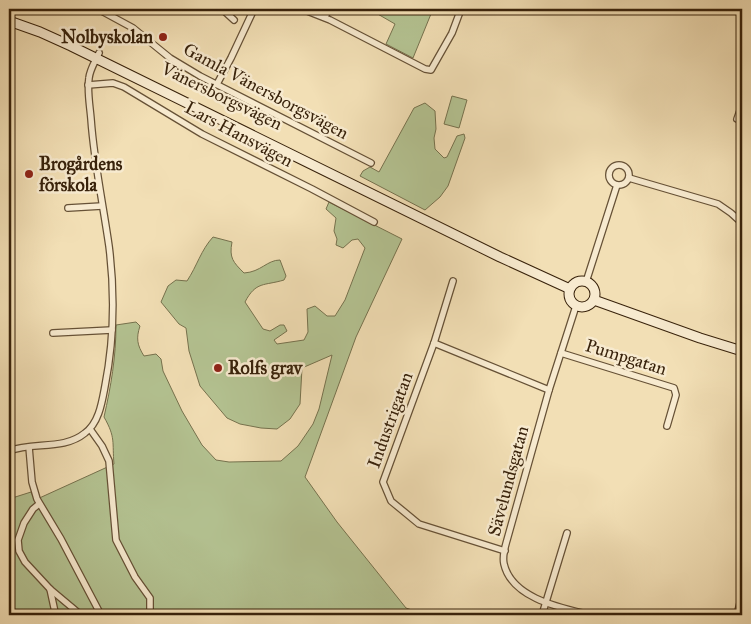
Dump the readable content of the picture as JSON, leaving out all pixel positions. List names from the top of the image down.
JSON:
{
  "streets": {
    "main road": ["Vänersborgsvägen"],
    "street": [
      "Gamla Vänersborgsvägen",
      "Lars Hansvägen",
      "Pumpgatan",
      "Industrigatan",
      "Sävelundsgatan"
    ]
  },
  "crossings": [
    ["Vänersborgsvägen", "Sävelundsgatan"],
    ["Pumpgatan", "Sävelundsgatan"],
    ["Industrigatan", "Sävelundsgatan"]
  ],
  "places": ["Nolbyskolan", "Brogårdens förskola", "Rolfs grav"]
}
